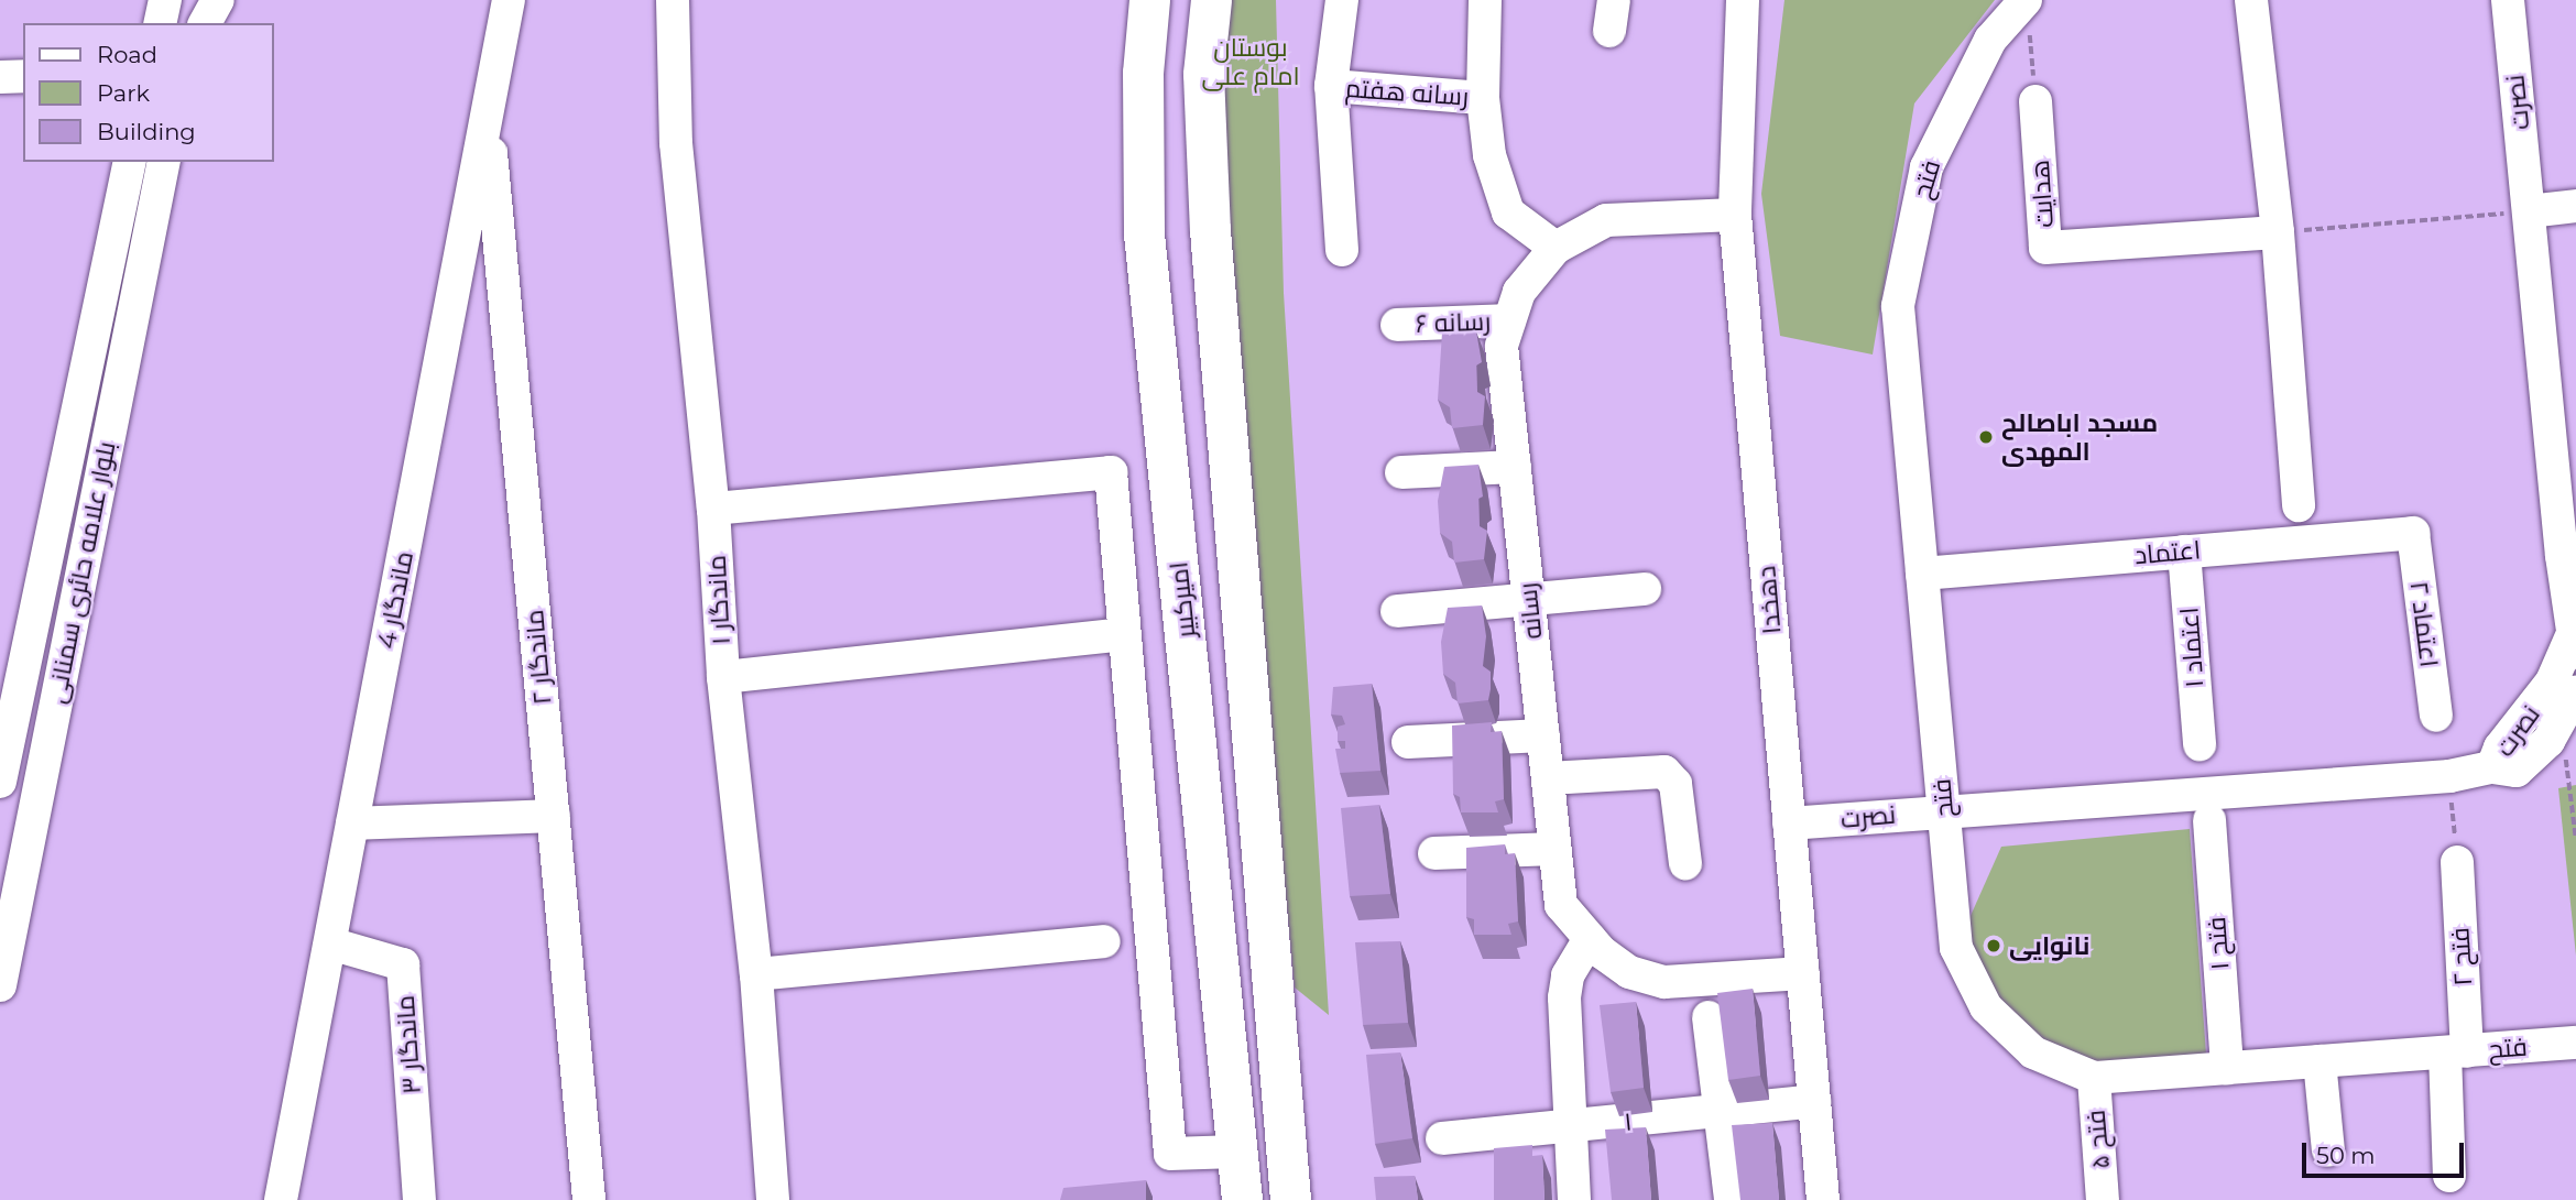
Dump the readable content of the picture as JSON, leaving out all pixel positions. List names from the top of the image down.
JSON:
{
  "streets": {
    "main road": ["امیرکبیر"],
    "street": [
      "رسانه هفتم",
      "نصرت",
      "فتح",
      "هدایت",
      "رسانه ۶",
      "اعتماد",
      "بلوار علامه حائری سمنانی",
      "ماندگار 4",
      "ماندگار ۱",
      "دهخدا",
      "رسانه",
      "اعتماد ۲",
      "اعتماد ۱",
      "ماندگار ۲",
      "فتح ۱",
      "فتح ۲",
      "ماندگار ۳",
      "۱",
      "۵ فتح"
    ]
  },
  "crossings": [
    ["نصرت", "فتح"],
    ["نصرت", "دهخدا"],
    ["فتح", "اعتماد"],
    ["فتح", "فتح ۱"],
    ["فتح", "فتح ۲"],
    ["فتح", "۵ فتح"],
    ["رسانه ۶", "رسانه"],
    ["اعتماد", "اعتماد ۲"],
    ["اعتماد", "اعتماد ۱"],
    ["ماندگار 4", "ماندگار ۲"],
    ["ماندگار 4", "ماندگار ۳"],
    ["دهخدا", "رسانه"],
    ["دهخدا", "۱"]
  ],
  "parks": ["بوستان امام علی"],
  "places": ["مسجد اباصالح المهدی", "نانوایی"],
  "legend": ["Road", "Park", "Building"],
  "scale_bar": "50 m"
}
